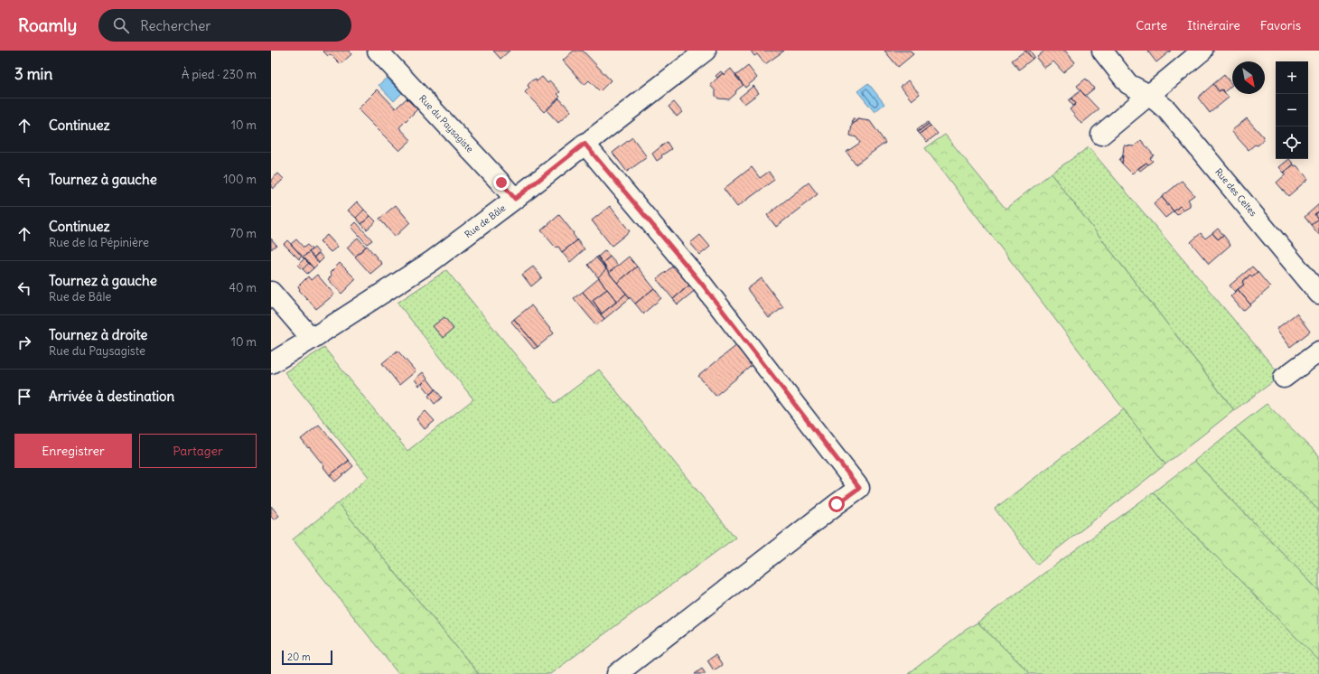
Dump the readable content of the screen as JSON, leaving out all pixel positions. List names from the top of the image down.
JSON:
{
  "streets": {
    "street": ["Rue du Paysagiste", "Rue des Celtes", "Rue de Bâle"]
  },
  "crossings": [
    ["Rue du Paysagiste", "Rue de Bâle"]
  ],
  "scale_bar": "20 m",
  "north": "bottom right",
  "page": {
    "header": "Roamly",
    "search": "Rechercher",
    "nav": ["Carte", "Itinéraire", "Favoris"],
    "heading": ["3 min", "À pied · 230 m"],
    "map_buttons": ["+", "−"],
    "list": [
      ["Continuez", "10 m"],
      ["Tournez à gauche", "100 m"],
      ["Continuez", "Rue de la Pépinière", "70 m"],
      ["Tournez à gauche", "Rue de Bâle", "40 m"],
      ["Tournez à droite", "Rue du Paysagiste", "10 m"],
      "Arrivée à destination"
    ],
    "buttons": ["Enregistrer", "Partager"],
    "scale": "20 m"
  }
}
